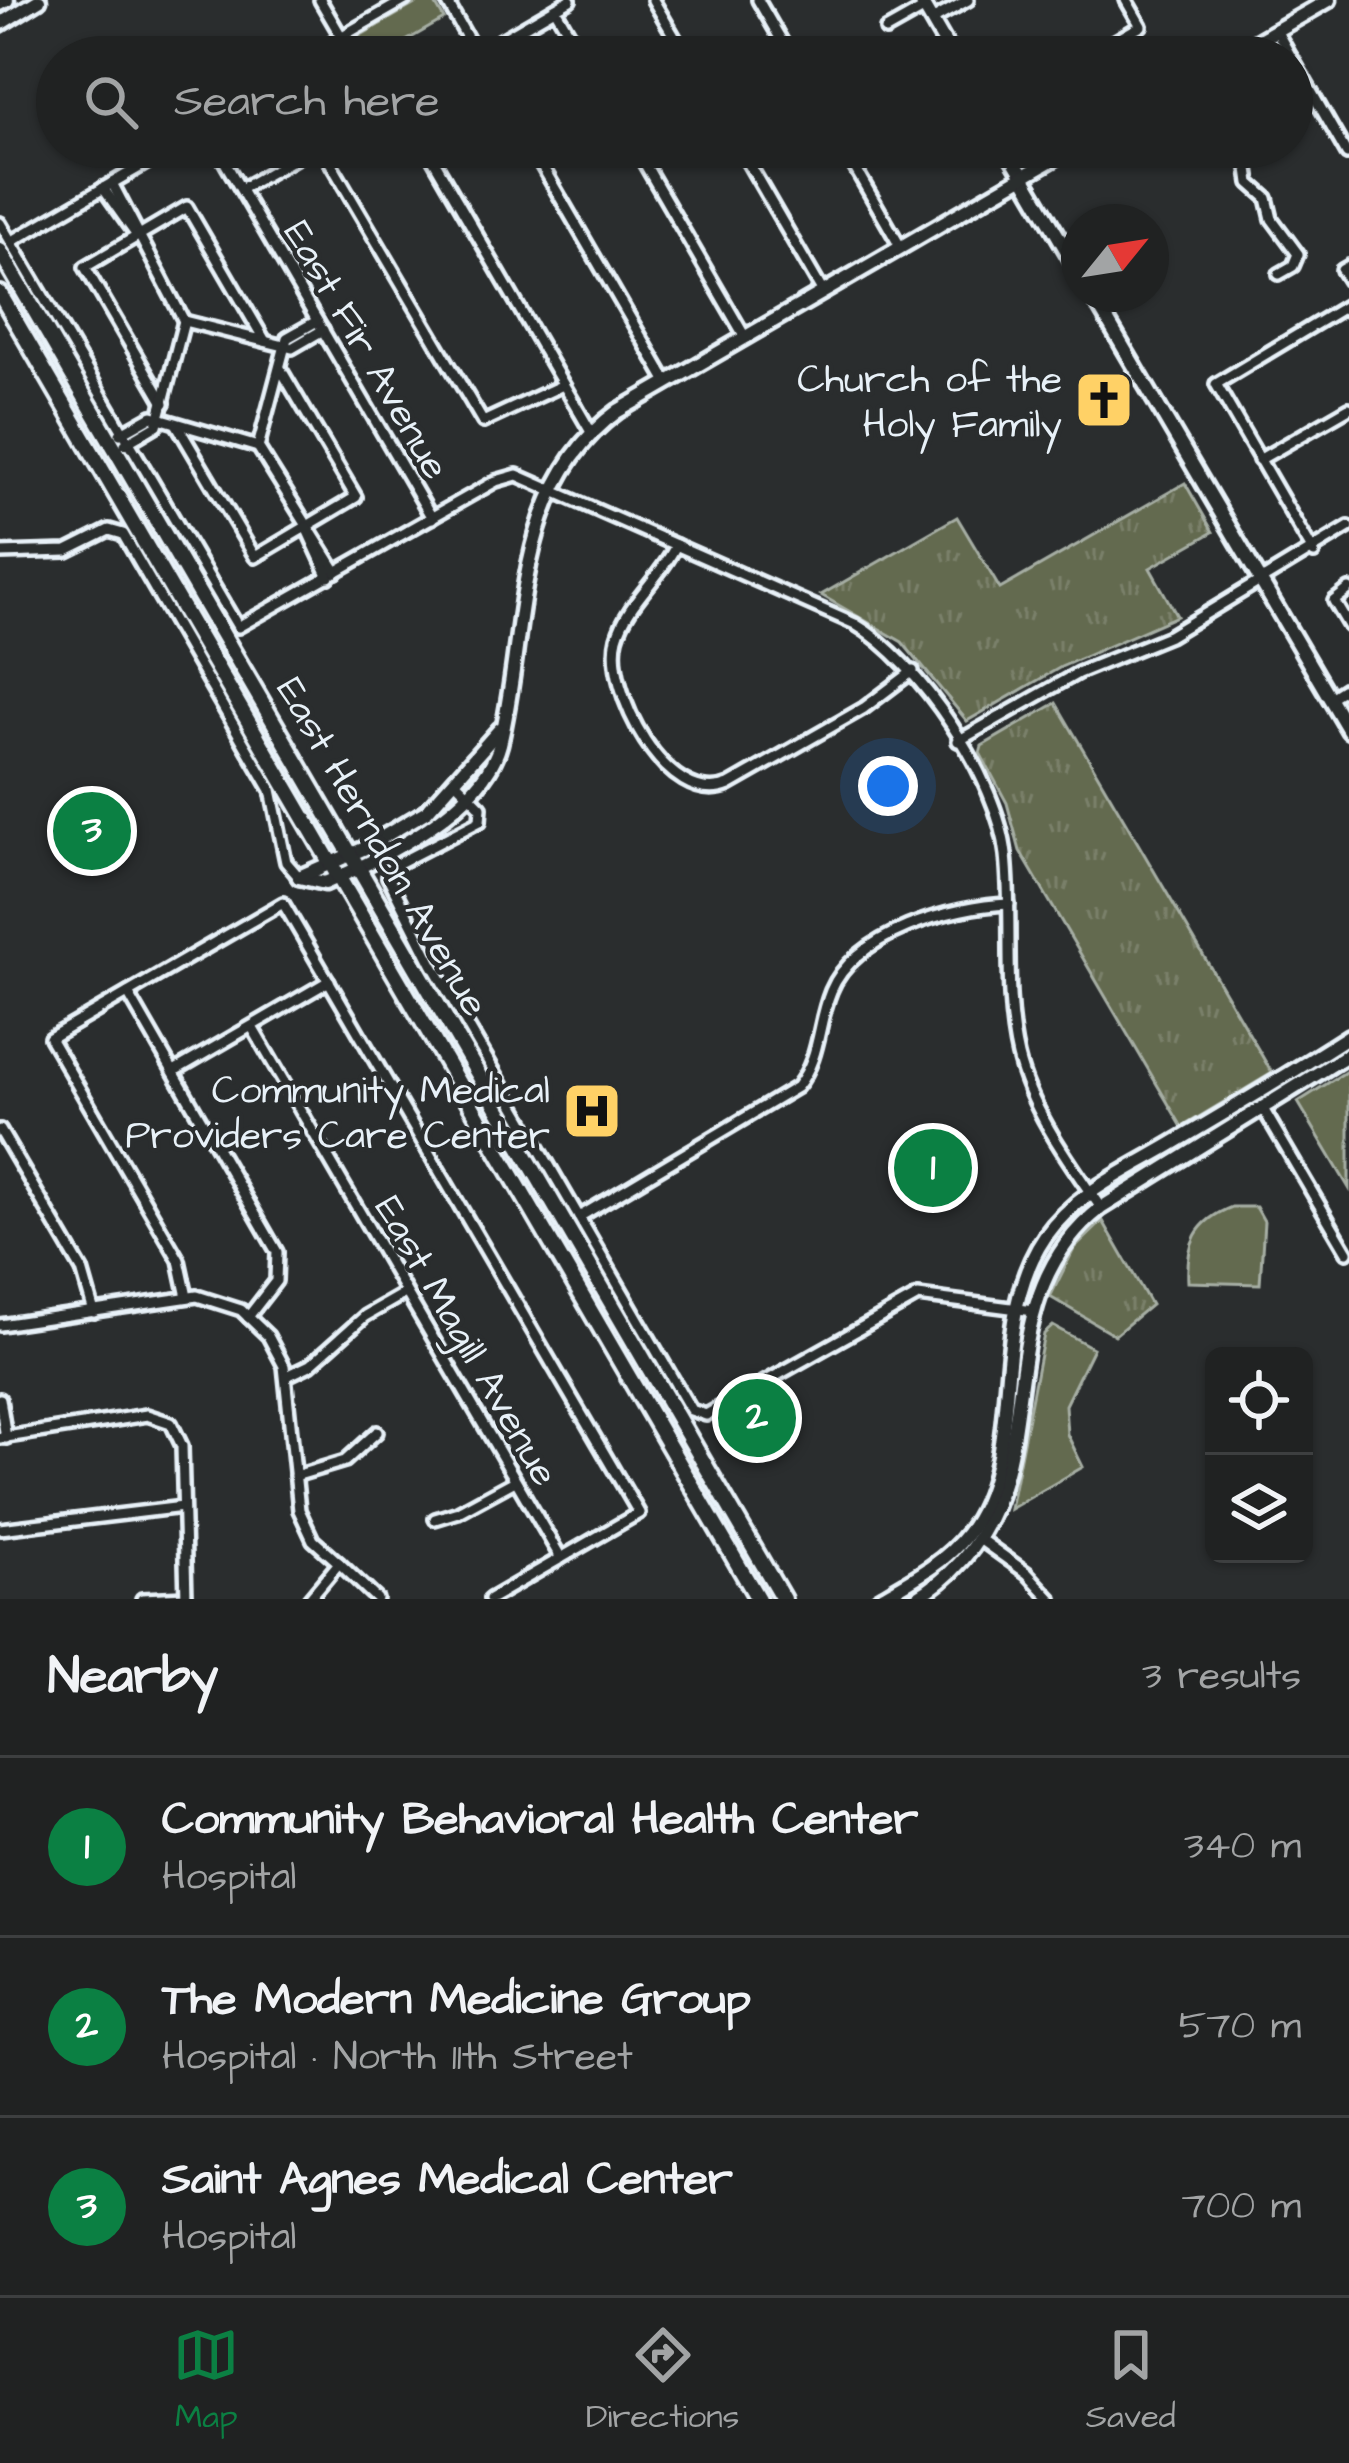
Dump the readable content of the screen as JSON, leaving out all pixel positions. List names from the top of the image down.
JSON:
{
  "streets": {
    "main road": ["East Herndon Avenue"],
    "street": ["East Fir Avenue", "East Magill Avenue"]
  },
  "places": {
    "church": ["Church of the Holy Family"],
    "hospital": ["Community Medical Providers Care Center"]
  },
  "north": "top right",
  "page": {
    "search": "Search here",
    "pins": ["3", "1", "2"],
    "heading": ["Nearby", "3 results"],
    "list": [
      {
        "mark": "1",
        "name": "Community Behavioral Health Center",
        "note": "Hospital",
        "value": "340 m"
      },
      {
        "mark": "2",
        "name": "The Modern Medicine Group",
        "note": "Hospital · North 11th Street",
        "value": "570 m"
      },
      {
        "mark": "3",
        "name": "Saint Agnes Medical Center",
        "note": "Hospital",
        "value": "700 m"
      }
    ],
    "nav": ["Map", "Directions", "Saved"]
  }
}
